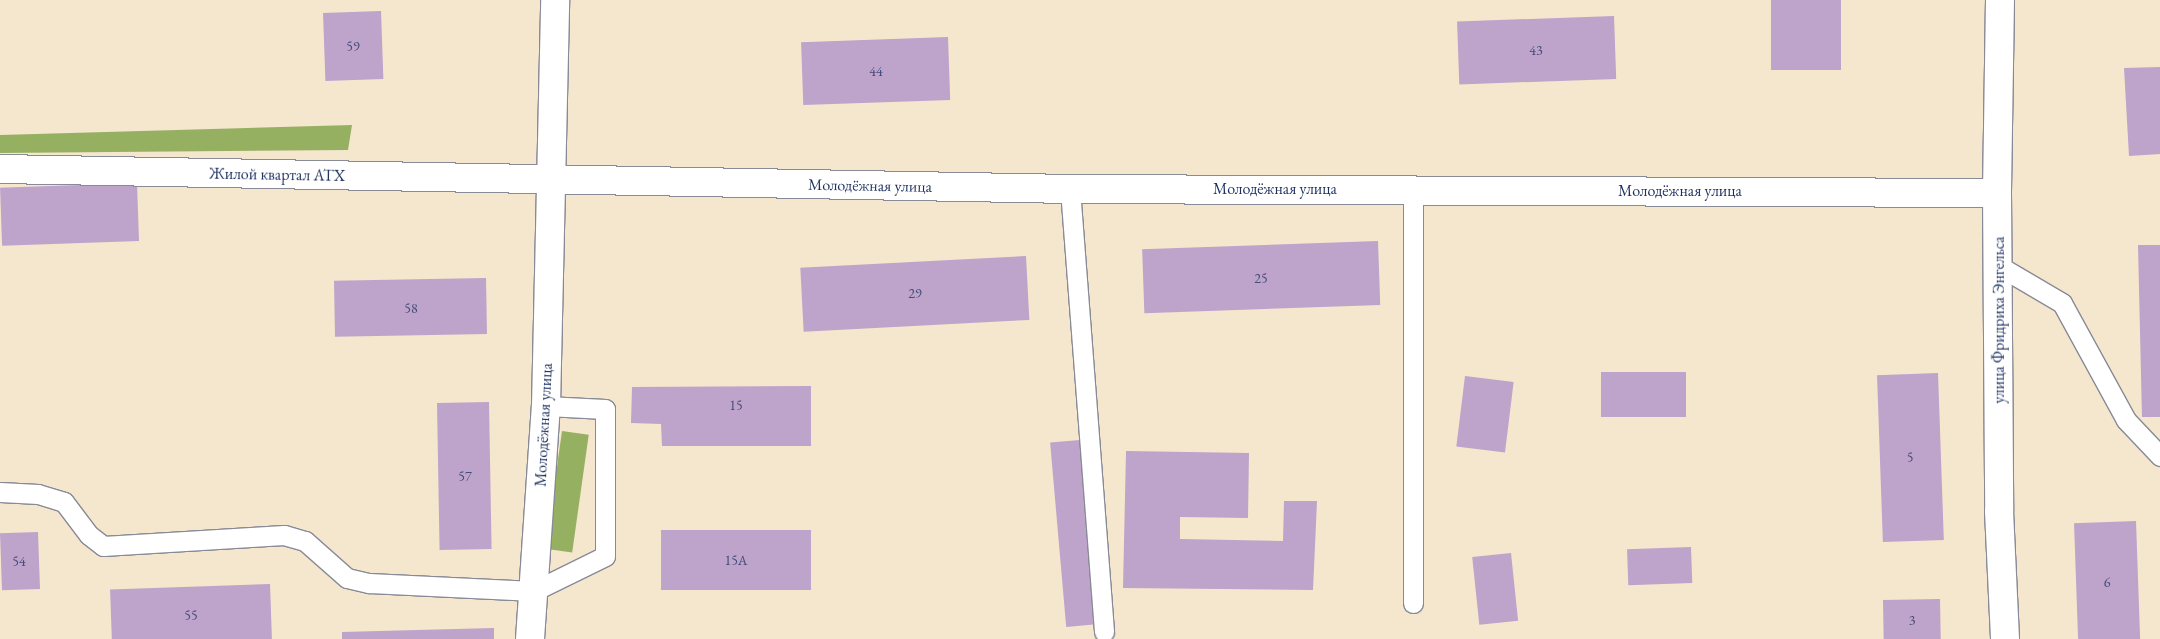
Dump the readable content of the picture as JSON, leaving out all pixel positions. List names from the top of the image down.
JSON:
{
  "streets": {
    "street": ["Жилой квартал АТХ", "Молодёжная улица", "улица Фридриха Энгельса"]
  },
  "crossings": [
    ["Жилой квартал АТХ", "Молодёжная улица"],
    ["Молодёжная улица", "улица Фридриха Энгельса"]
  ],
  "house_numbers": [
    "59",
    "43",
    "44",
    "25",
    "29",
    "58",
    "15",
    "5",
    "57",
    "15А",
    "54",
    "6",
    "55",
    "3"
  ]
}
